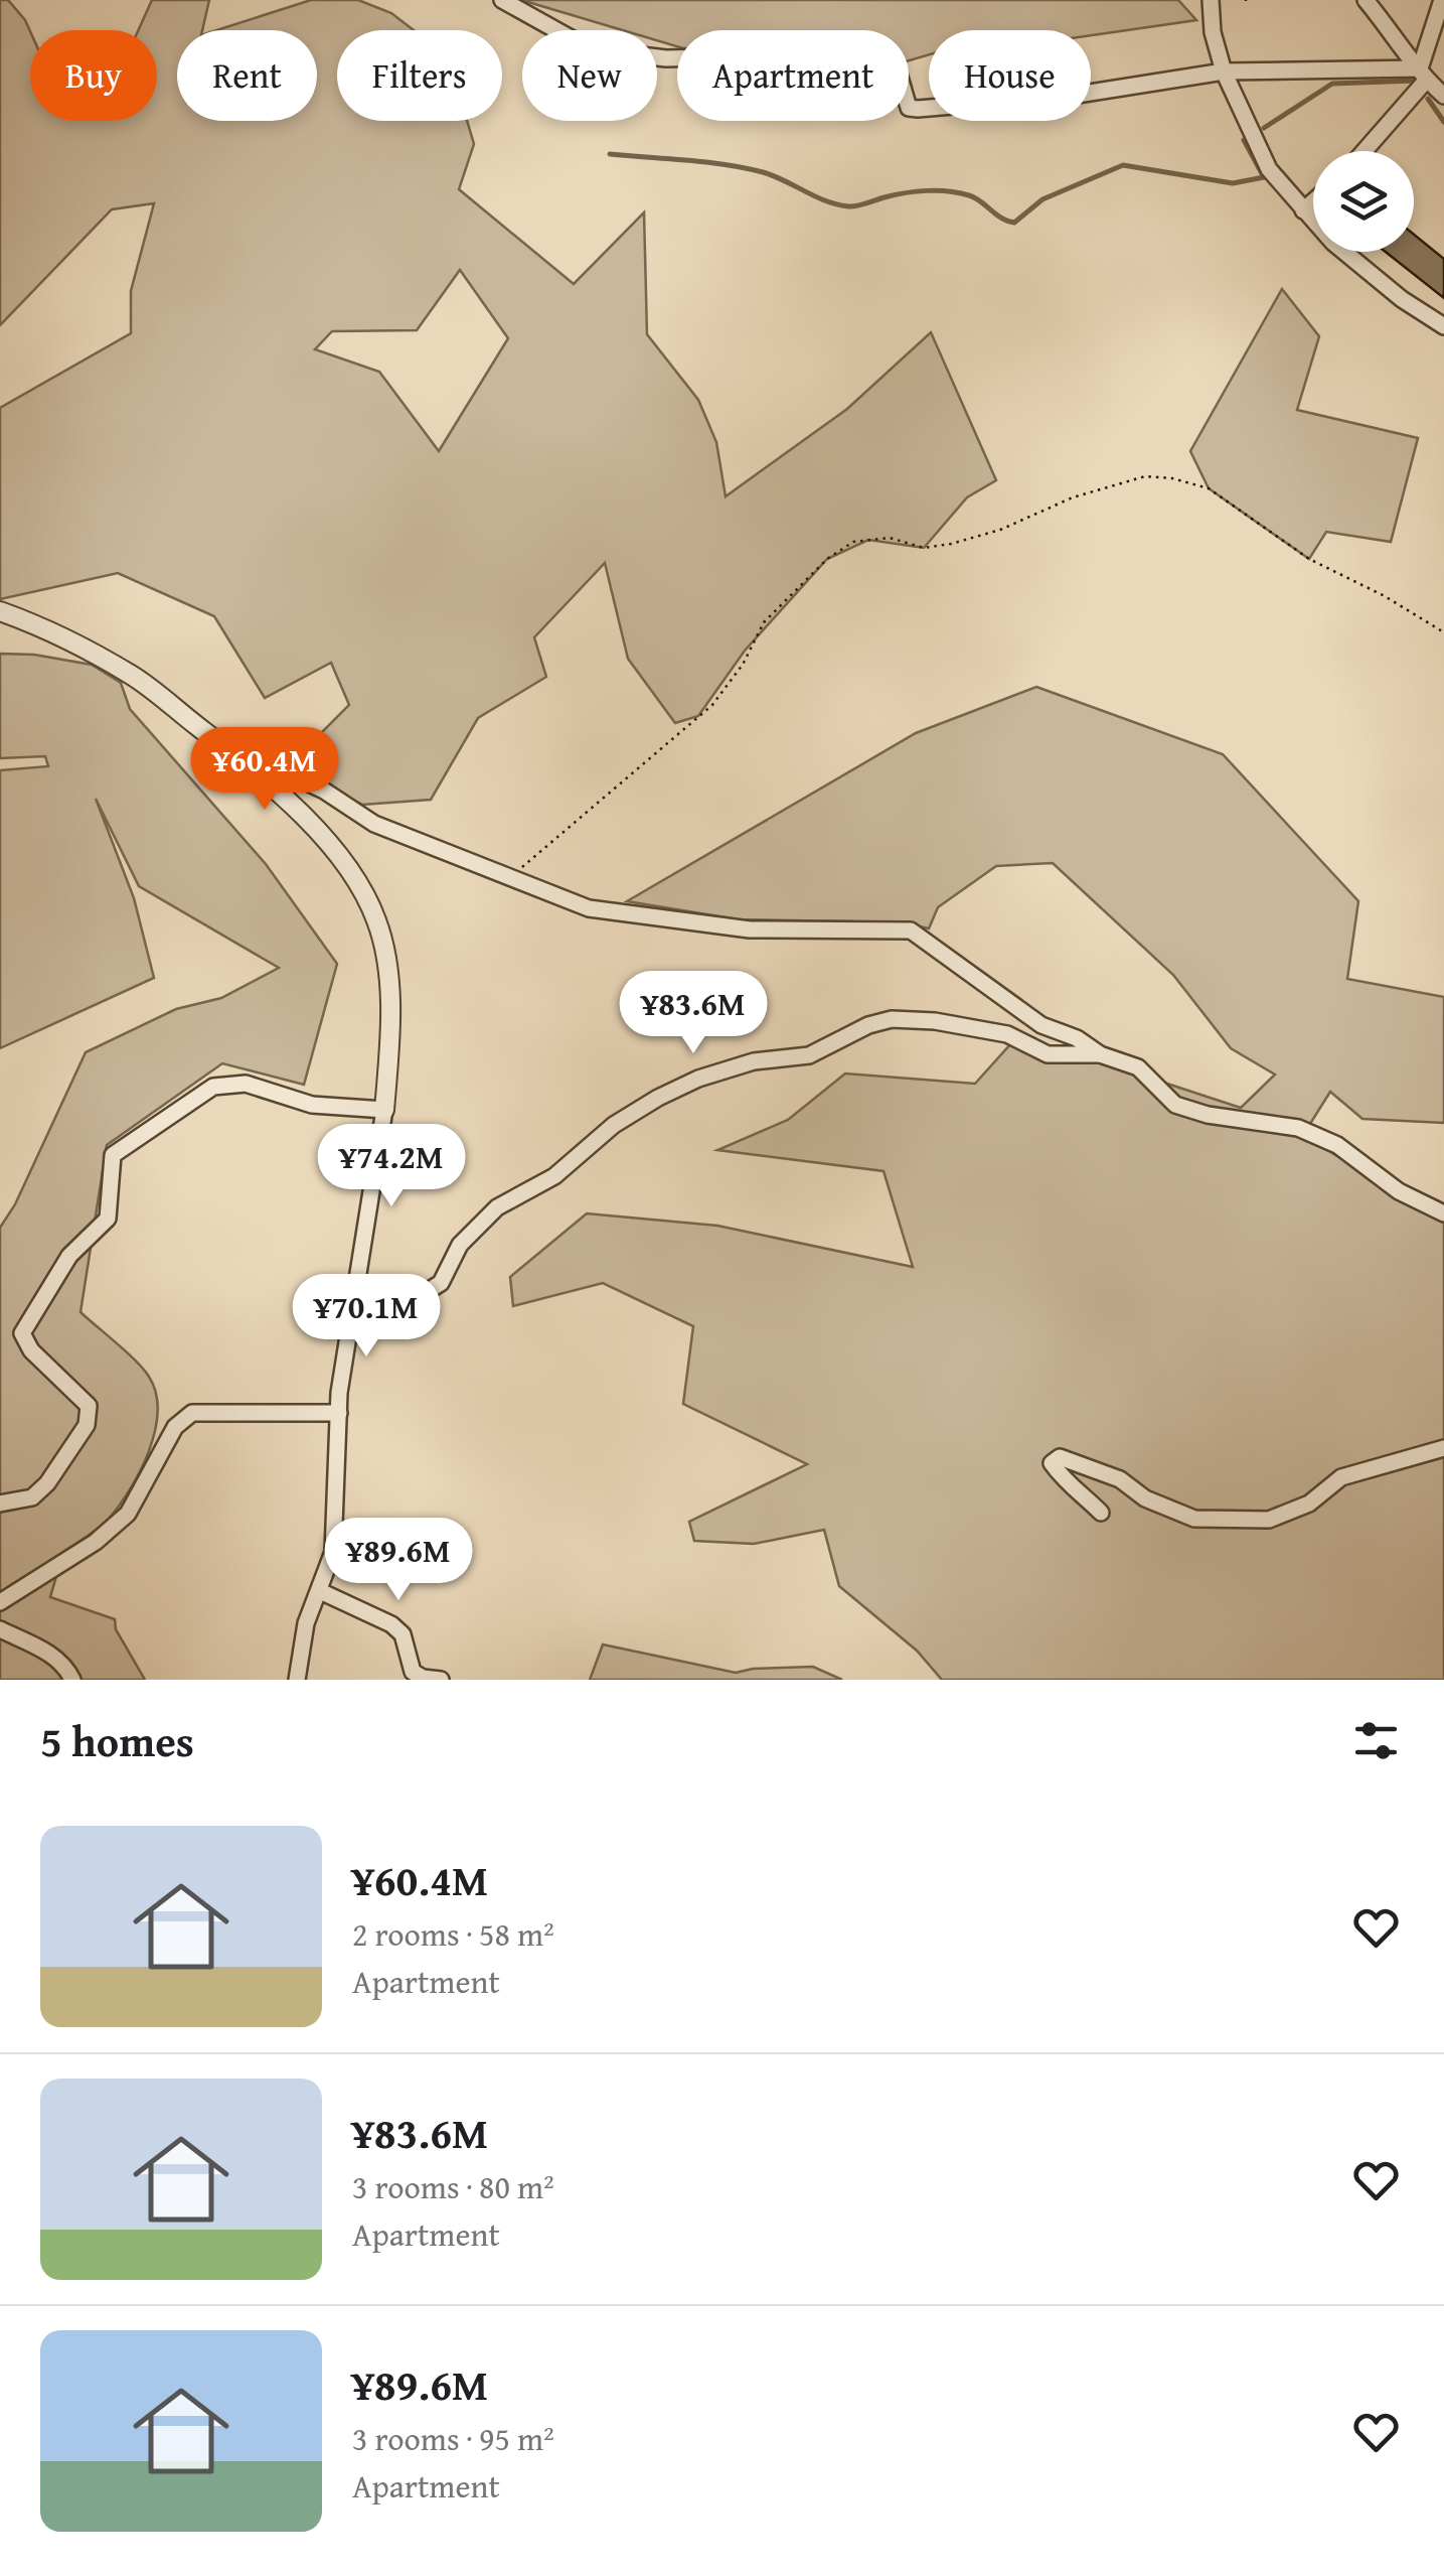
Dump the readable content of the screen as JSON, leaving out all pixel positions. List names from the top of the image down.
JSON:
{
  "page": {
    "chip": [
      "Buy",
      "Rent",
      "Filters",
      "New",
      "Apartment",
      "House"
    ],
    "price": [
      "¥60.4M",
      "¥83.6M",
      "¥74.2M",
      "¥70.1M",
      "¥89.6M"
    ],
    "heading": "5 homes",
    "list": [
      {
        "name": "¥60.4M",
        "note": "2 rooms · 58 m² · Apartment"
      },
      {
        "name": "¥83.6M",
        "note": "3 rooms · 80 m² · Apartment"
      },
      {
        "name": "¥89.6M",
        "note": "3 rooms · 95 m² · Apartment"
      }
    ]
  }
}
